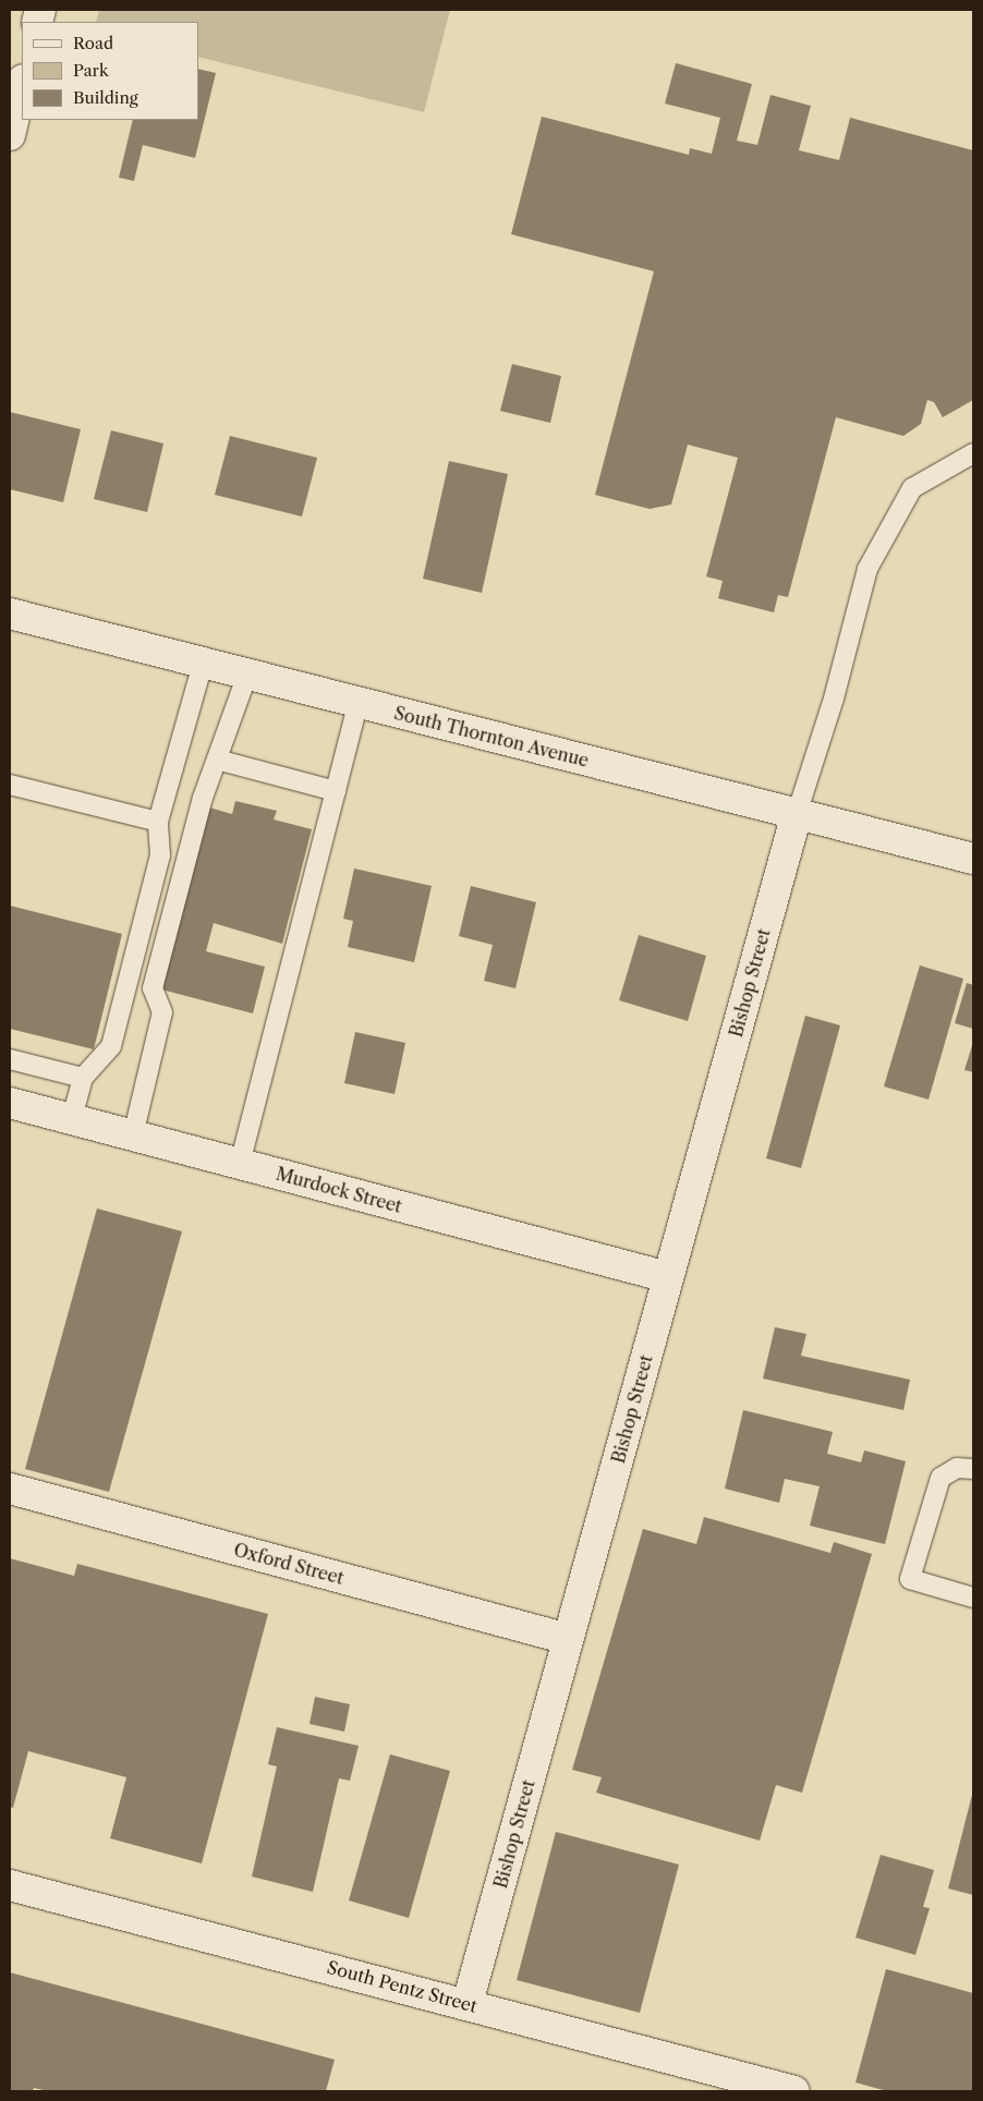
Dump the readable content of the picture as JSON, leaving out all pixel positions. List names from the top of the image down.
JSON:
{
  "streets": {
    "street": [
      "South Thornton Avenue",
      "Bishop Street",
      "Murdock Street",
      "Oxford Street",
      "South Pentz Street"
    ]
  },
  "crossings": [
    ["South Thornton Avenue", "Bishop Street"],
    ["Bishop Street", "Murdock Street"],
    ["Bishop Street", "Oxford Street"],
    ["Bishop Street", "South Pentz Street"]
  ],
  "legend": ["Road", "Park", "Building"]
}
